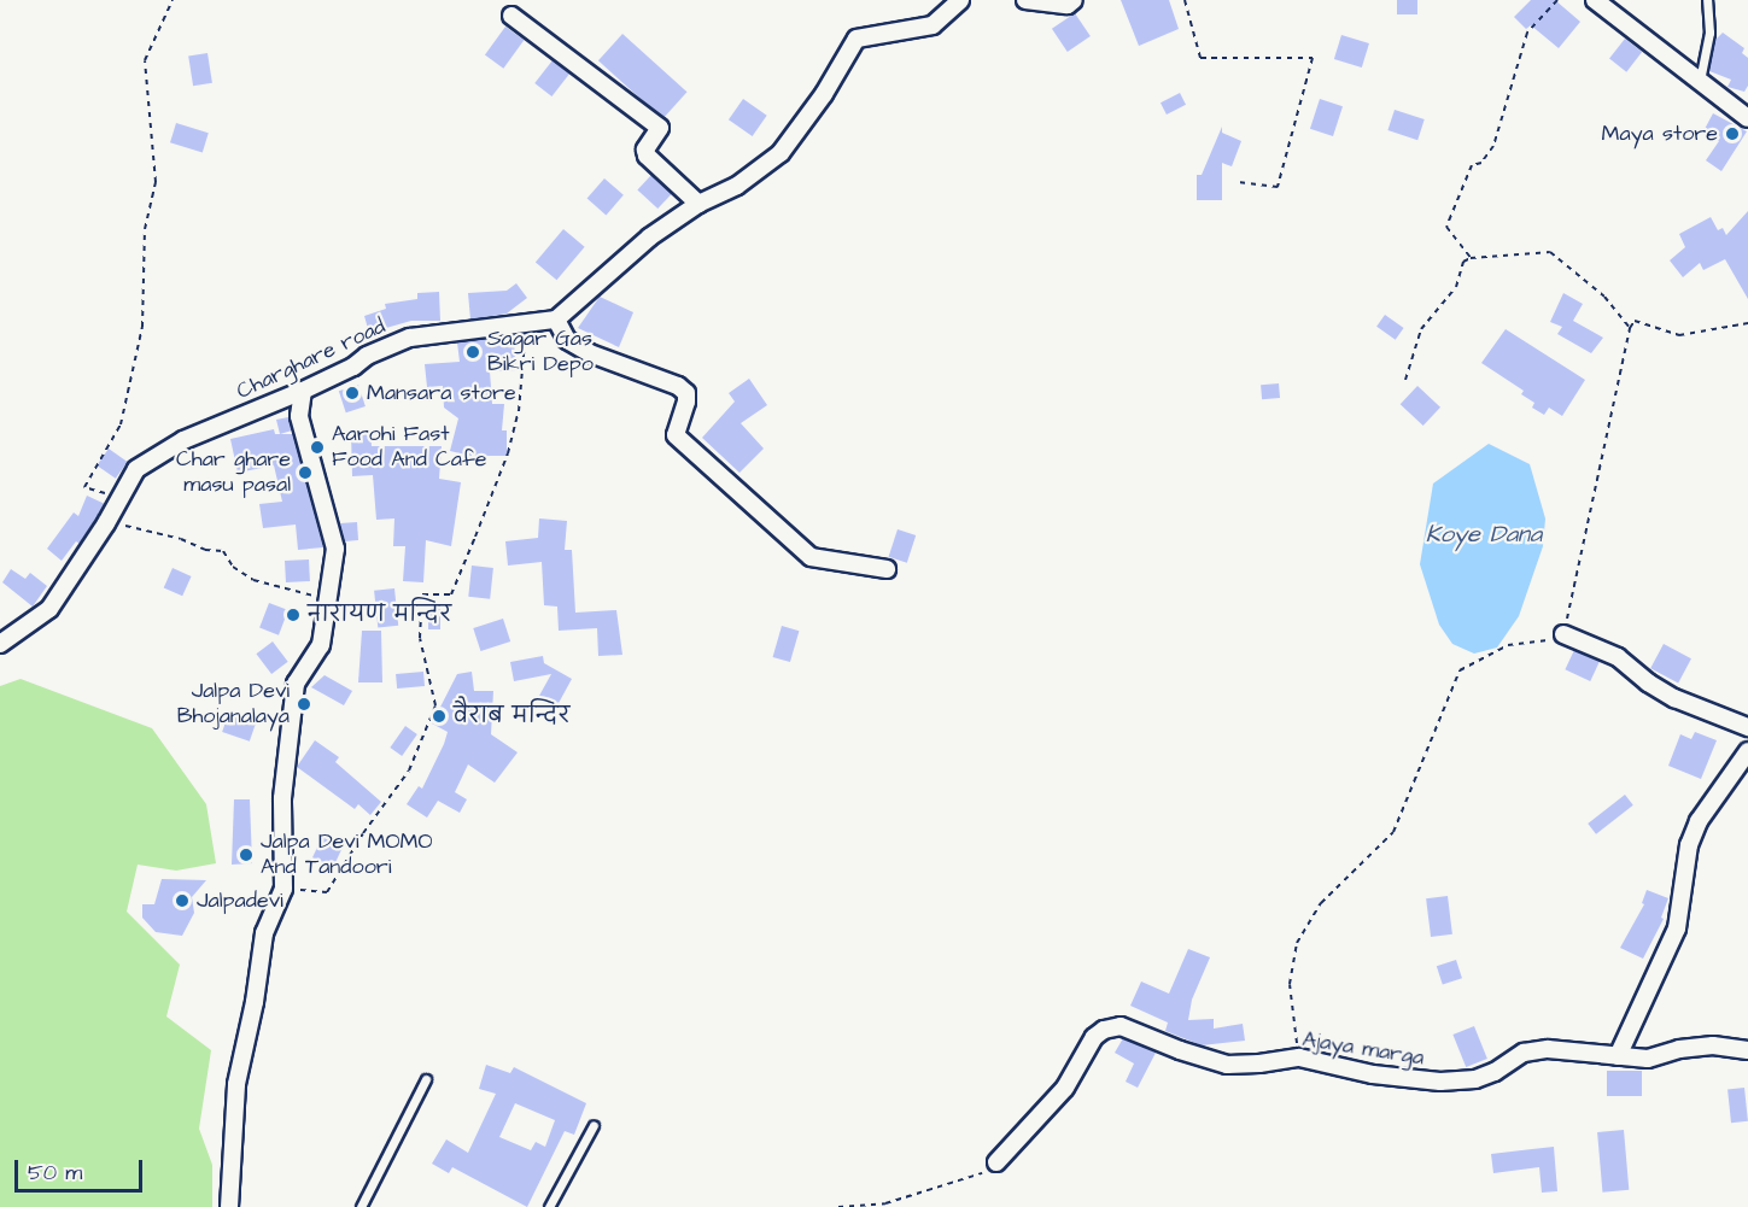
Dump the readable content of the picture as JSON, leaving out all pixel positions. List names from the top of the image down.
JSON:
{
  "streets": {
    "street": ["Charghare road", "Ajaya marga"]
  },
  "water": ["Koye Dana"],
  "places": [
    "Maya store",
    "Sagar Gas Bikri Depo",
    "Mansara store",
    "Aarohi Fast Food And Cafe",
    "Char ghare masu pasal",
    "नारायण मन्दिर",
    "Jalpa Devi Bhojanalaya",
    "वैराब मन्दिर",
    "Jalpa Devi MOMO And Tandoori",
    "Jalpadevi"
  ],
  "scale_bar": "50 m"
}
